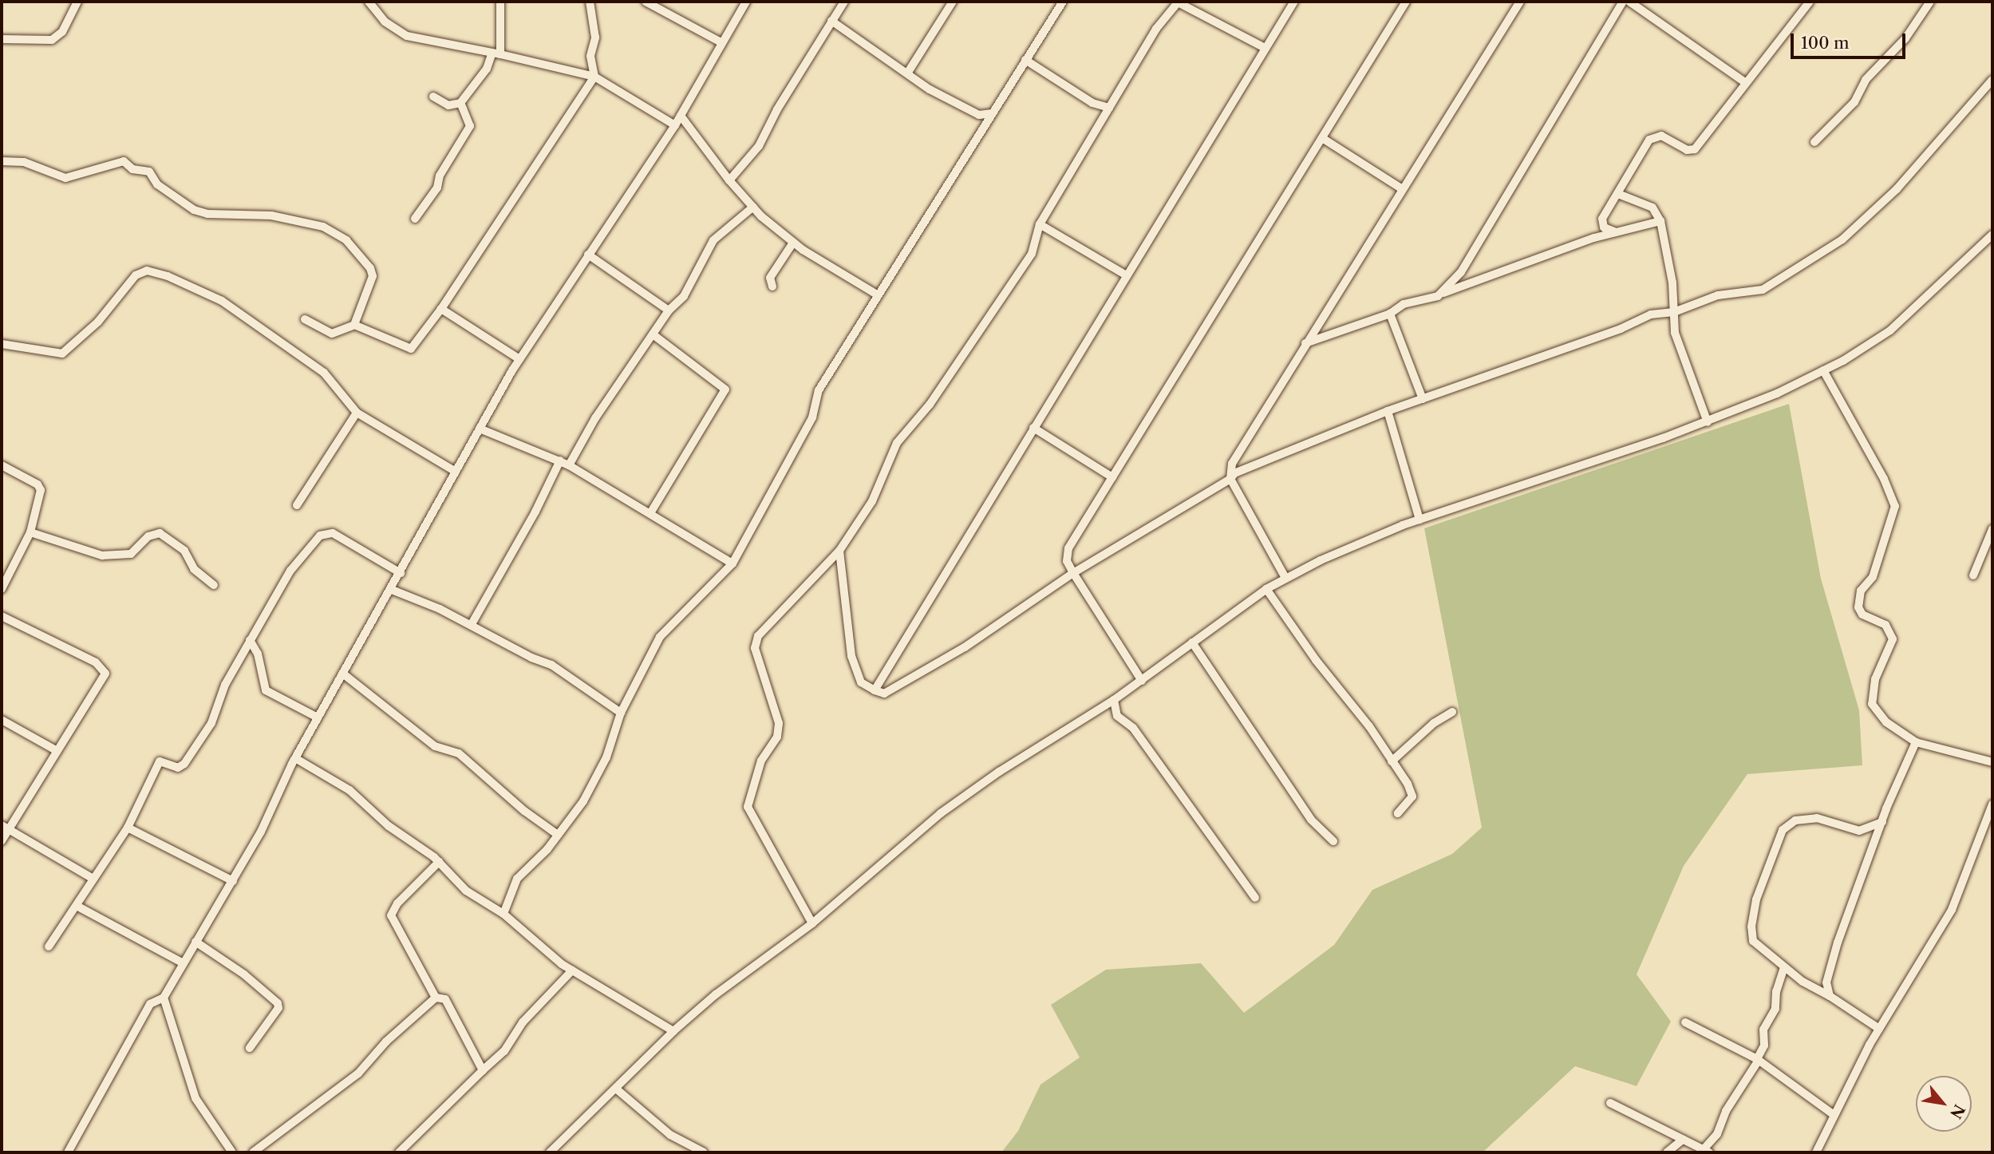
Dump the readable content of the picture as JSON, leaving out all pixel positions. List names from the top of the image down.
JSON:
{
  "scale_bar": "100 m",
  "north": "bottom right"
}
